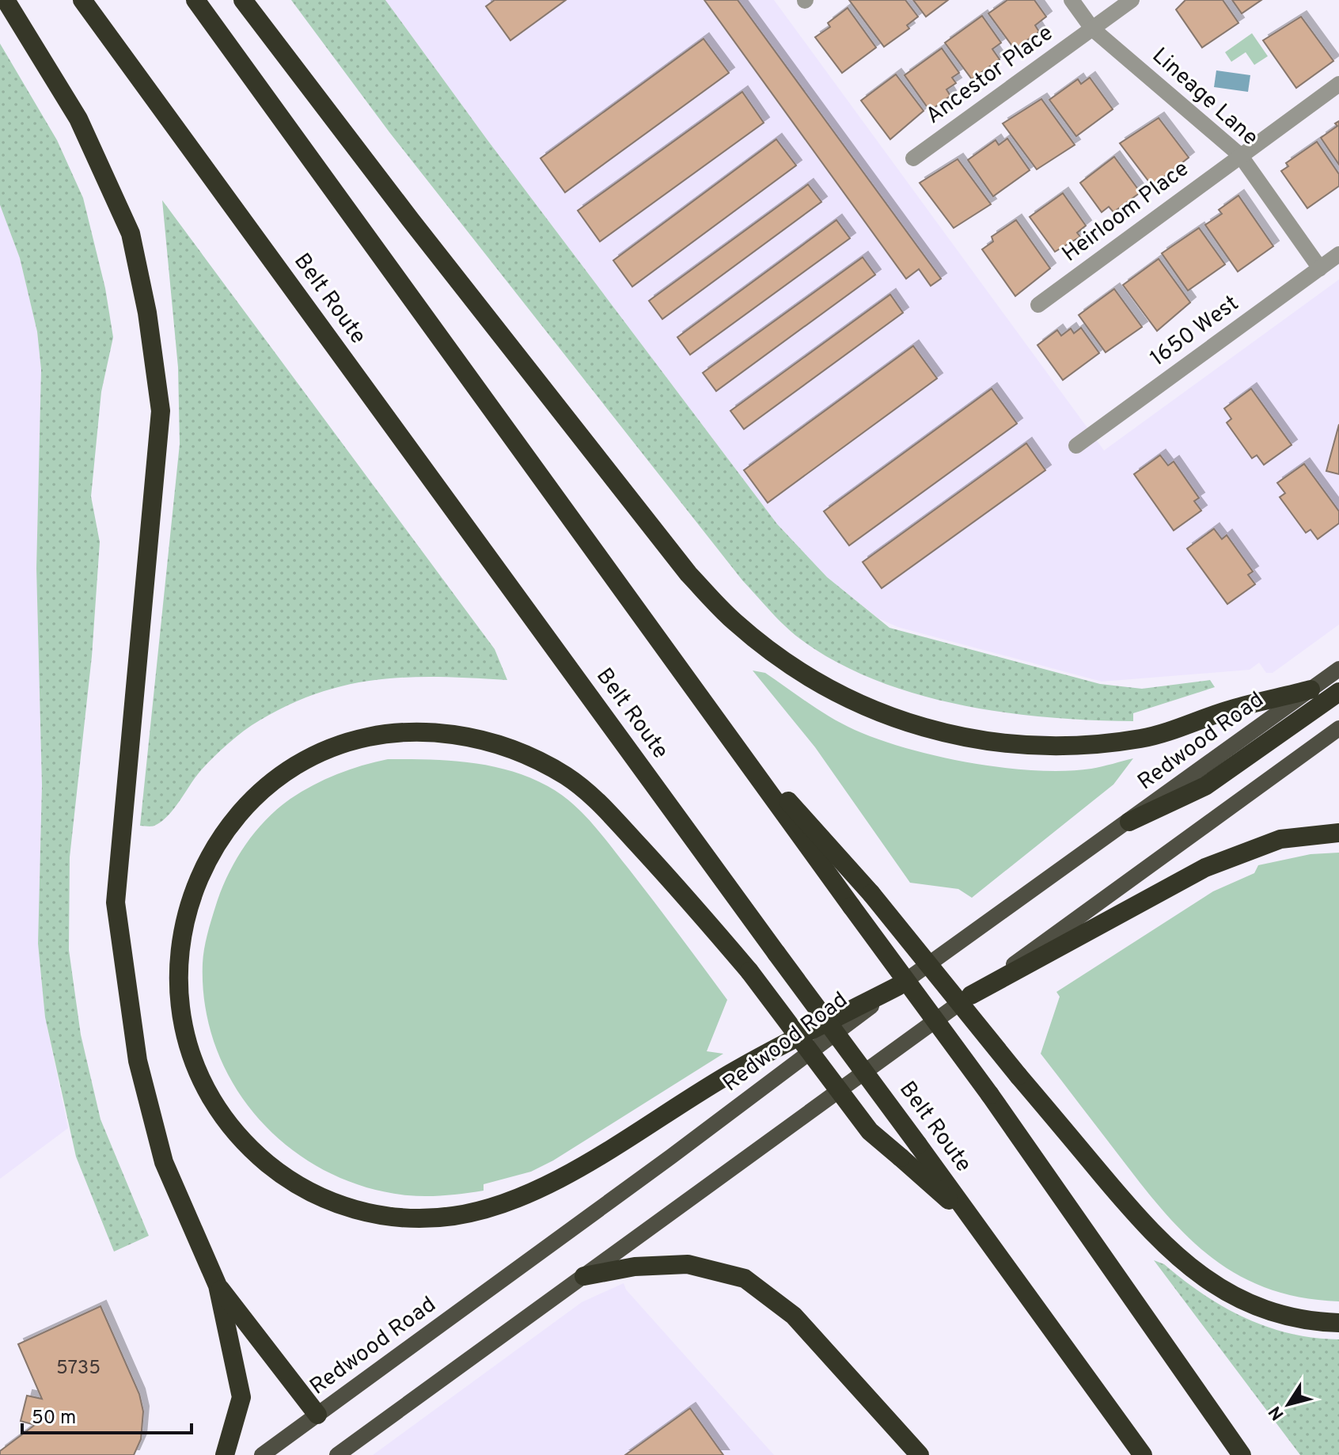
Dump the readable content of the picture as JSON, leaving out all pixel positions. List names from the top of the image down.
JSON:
{
  "streets": {
    "highway": ["Belt Route"],
    "main road": ["Redwood Road"],
    "street": [
      "Ancestor Place",
      "Lineage Lane",
      "Heirloom Place",
      "1650 West"
    ]
  },
  "crossings": [
    ["Ancestor Place", "Lineage Lane"],
    ["Lineage Lane", "Heirloom Place"],
    ["Lineage Lane", "1650 West"]
  ],
  "house_numbers": ["5735"],
  "scale_bar": "50 m",
  "north": "bottom left"
}
